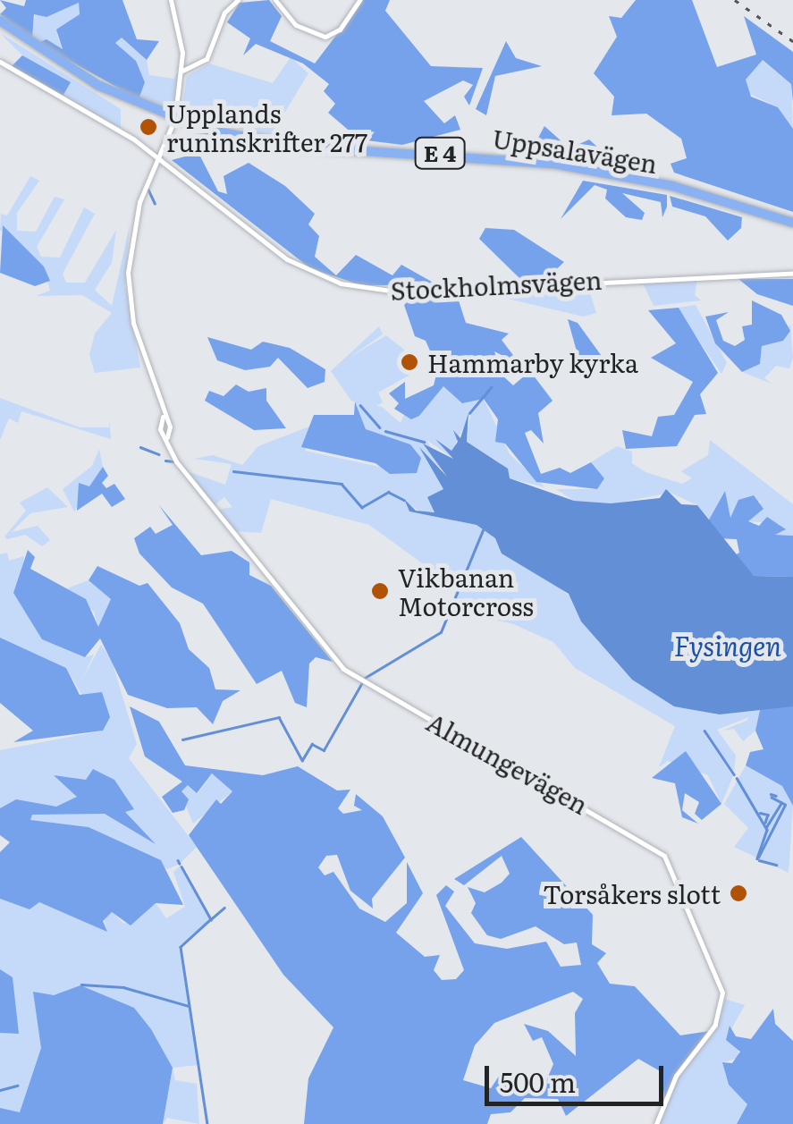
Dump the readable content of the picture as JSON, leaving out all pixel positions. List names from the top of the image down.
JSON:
{
  "streets": {
    "highway": ["Uppsalavägen", "E 4"],
    "street": ["Stockholmsvägen", "Almungevägen"]
  },
  "crossings": [
    ["Stockholmsvägen", "Almungevägen"]
  ],
  "water": ["Fysingen"],
  "places": [
    "Upplands runinskrifter 277",
    "Hammarby kyrka",
    "Vikbanan Motorcross",
    "Torsåkers slott"
  ],
  "scale_bar": "500 m"
}
